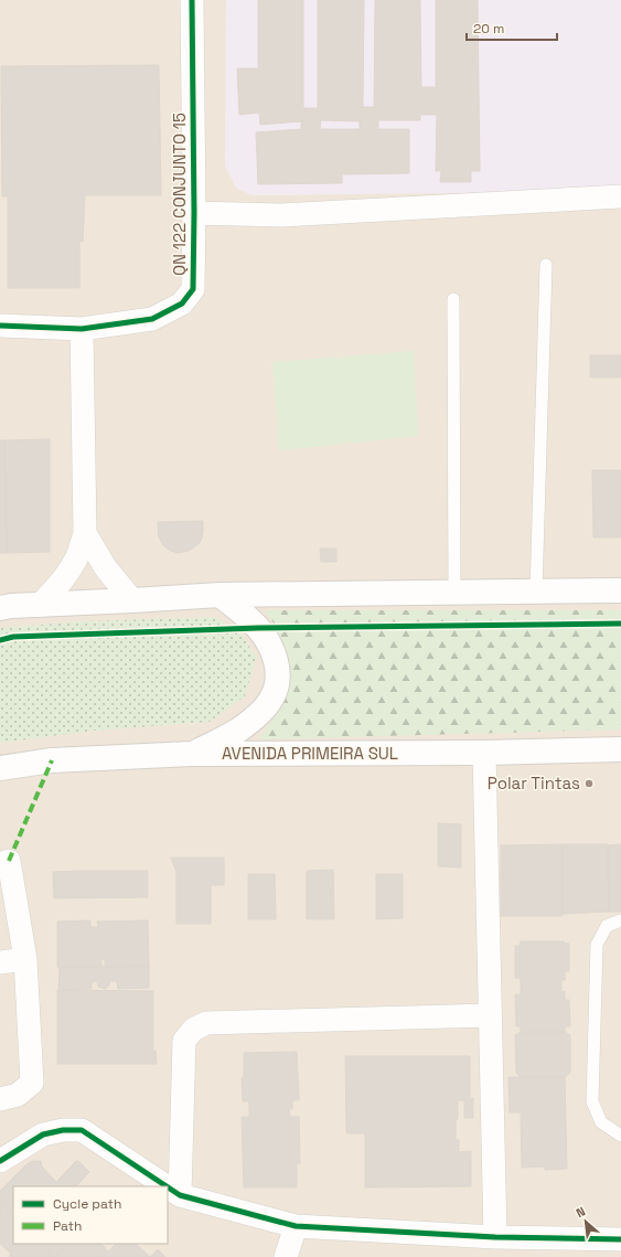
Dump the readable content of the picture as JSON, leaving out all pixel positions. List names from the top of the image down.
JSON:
{
  "streets": {
    "main road": ["AVENIDA PRIMEIRA SUL"],
    "street": ["QN 122 CONJUNTO 15"]
  },
  "places": ["Polar Tintas"],
  "legend": ["Cycle path", "Path"],
  "scale_bar": "20 m",
  "north": "top left"
}
